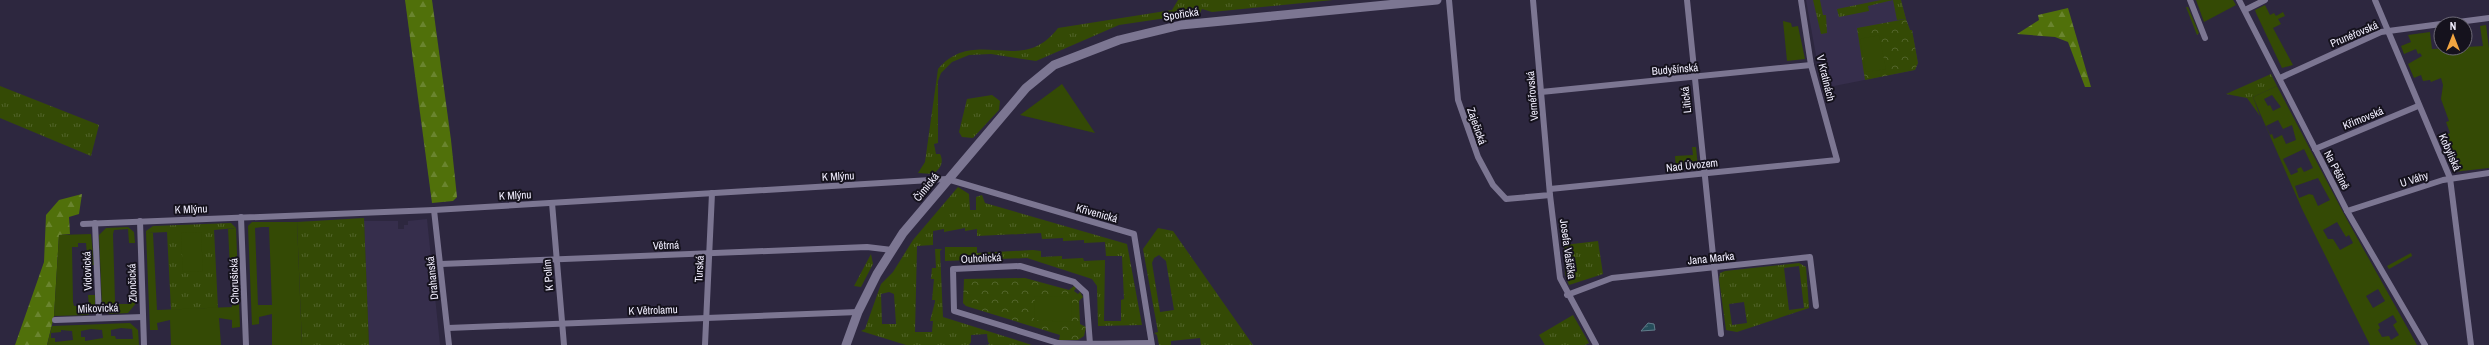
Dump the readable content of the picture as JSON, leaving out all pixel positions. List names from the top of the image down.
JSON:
{
  "streets": {
    "street": [
      "Spořická",
      "Prunéřovská",
      "Budyšínská",
      "V Kratinách",
      "Vernéřovská",
      "Litická",
      "Křimovská",
      "Zaječická",
      "Kobyliská",
      "Nad Úvozem",
      "Na Pěšině",
      "K Mlýnu",
      "U Váhy",
      "Čimická",
      "Křivenická",
      "Větrná",
      "Josefa Vašíčka",
      "Ouholická",
      "Jana Marka",
      "Turská",
      "Vidovická",
      "K Polím",
      "Drahanská",
      "Chorušická",
      "Zlončická",
      "Mikovická",
      "K Větrolamu"
    ]
  },
  "crossings": [
    ["Spořická", "Čimická"],
    ["Prunéřovská", "Kobyliská"],
    ["Prunéřovská", "Na Pěšině"],
    ["Budyšínská", "V Kratinách"],
    ["Budyšínská", "Vernéřovská"],
    ["Budyšínská", "Litická"],
    ["V Kratinách", "Nad Úvozem"],
    ["Vernéřovská", "Zaječická"],
    ["Vernéřovská", "Nad Úvozem"],
    ["Vernéřovská", "Josefa Vašíčka"],
    ["Litická", "Nad Úvozem"],
    ["Litická", "Jana Marka"],
    ["Křimovská", "Kobyliská"],
    ["Křimovská", "Na Pěšině"],
    ["Zaječická", "Nad Úvozem"],
    ["Zaječická", "Josefa Vašíčka"],
    ["Kobyliská", "U Váhy"],
    ["Nad Úvozem", "Josefa Vašíčka"],
    ["Na Pěšině", "U Váhy"],
    ["K Mlýnu", "Čimická"],
    ["K Mlýnu", "Křivenická"],
    ["K Mlýnu", "Turská"],
    ["K Mlýnu", "Vidovická"],
    ["K Mlýnu", "K Polím"],
    ["K Mlýnu", "Drahanská"],
    ["K Mlýnu", "Chorušická"],
    ["K Mlýnu", "Zlončická"],
    ["Čimická", "Křivenická"],
    ["Čimická", "Větrná"],
    ["Čimická", "K Větrolamu"],
    ["Větrná", "Turská"],
    ["Větrná", "K Polím"],
    ["Větrná", "Drahanská"],
    ["Josefa Vašíčka", "Jana Marka"],
    ["Turská", "K Větrolamu"],
    ["Vidovická", "Mikovická"],
    ["K Polím", "K Větrolamu"],
    ["Drahanská", "K Větrolamu"],
    ["Zlončická", "Mikovická"]
  ],
  "north": "top"
}
